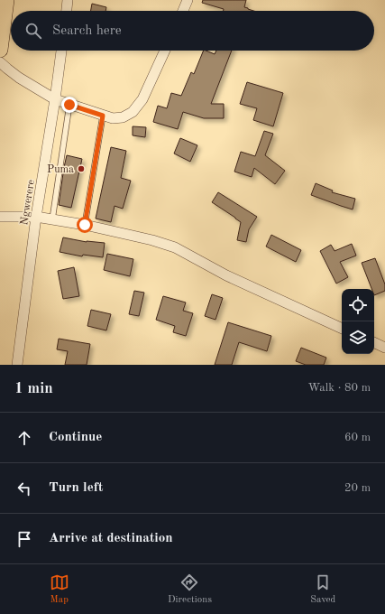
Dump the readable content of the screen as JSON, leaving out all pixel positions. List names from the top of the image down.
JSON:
{
  "streets": {
    "street": ["Ngwerere"]
  },
  "places": ["Puma"],
  "page": {
    "search": "Search here",
    "heading": ["1 min", "Walk · 80 m"],
    "list": [
      ["Continue", "60 m"],
      ["Turn left", "20 m"],
      "Arrive at destination"
    ],
    "nav": ["Map", "Directions", "Saved"]
  }
}
